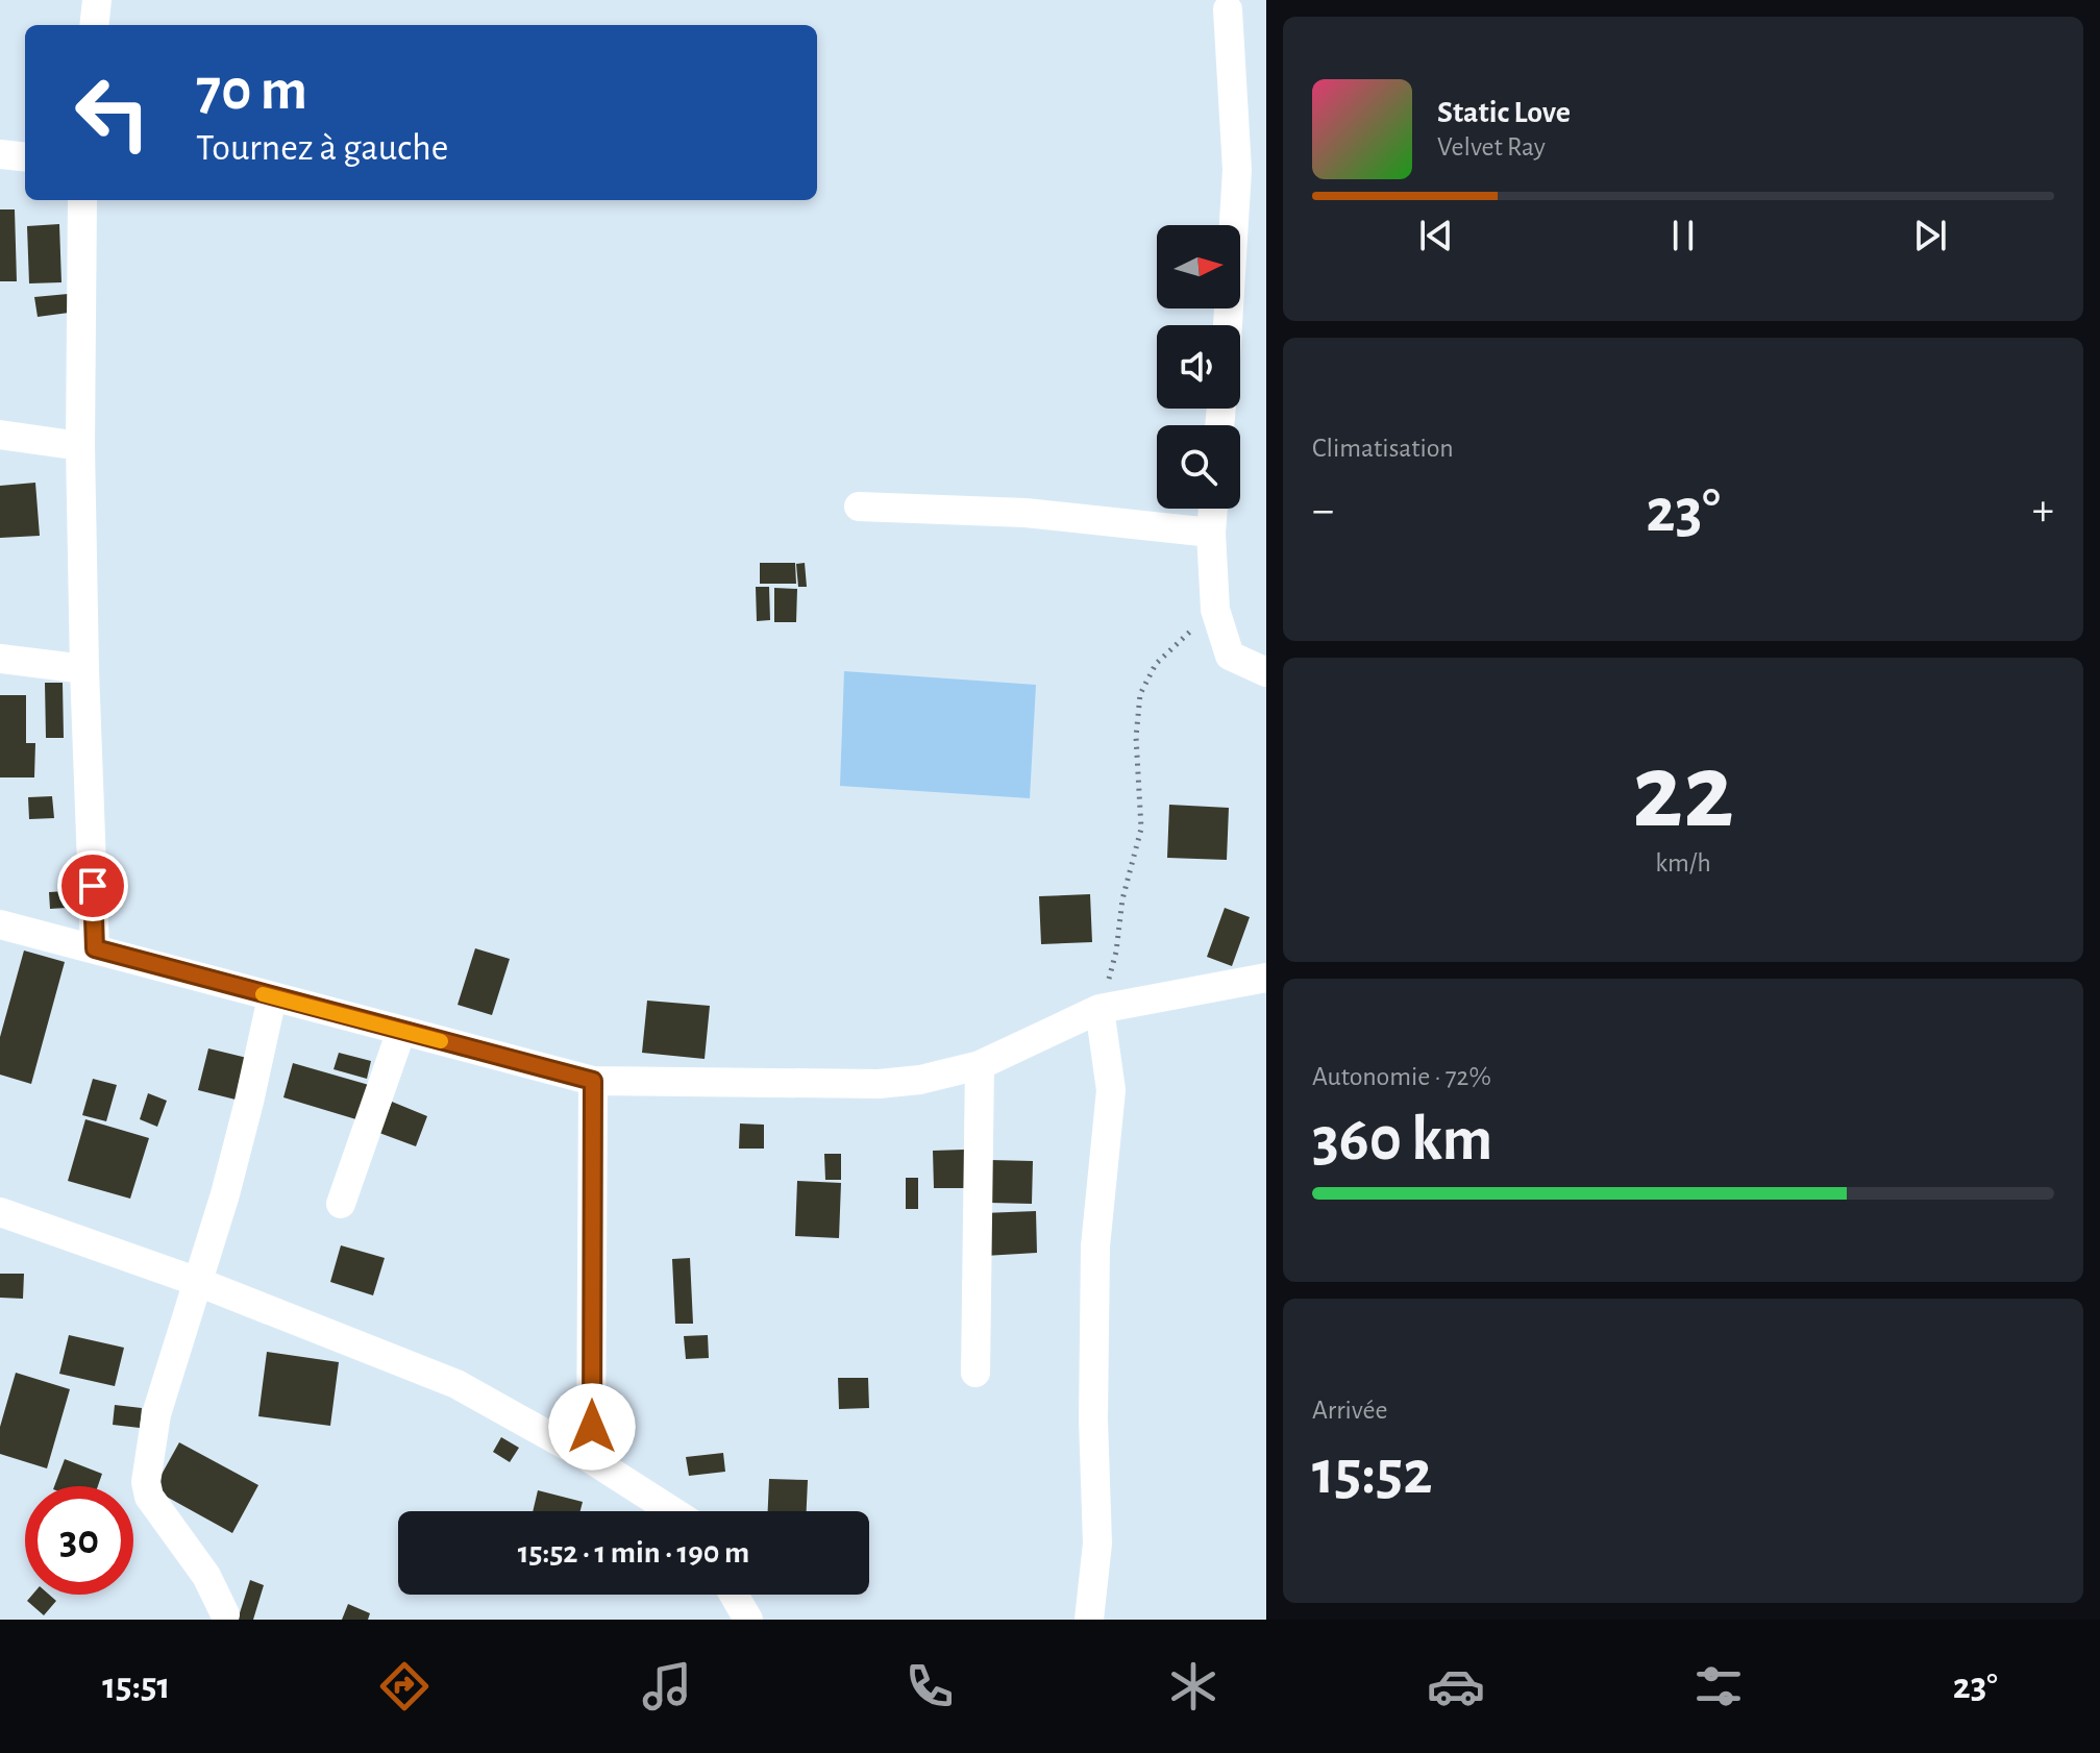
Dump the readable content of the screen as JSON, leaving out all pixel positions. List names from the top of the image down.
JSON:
{
  "north": "right",
  "page": {
    "turn": ["70 m", "Tournez à gauche"],
    "song": ["Static Love", "Velvet Ray"],
    "tile": [
      "Climatisation",
      ["22", "km/h"],
      ["Autonomie · 72%", "360 km"],
      ["Arrivée", "15:52"]
    ],
    "heat": ["−", "23°", "+"],
    "limit": "30",
    "trip": "15:52 · 1 min · 190 m",
    "tabs": ["15:51", "23°"]
  }
}
